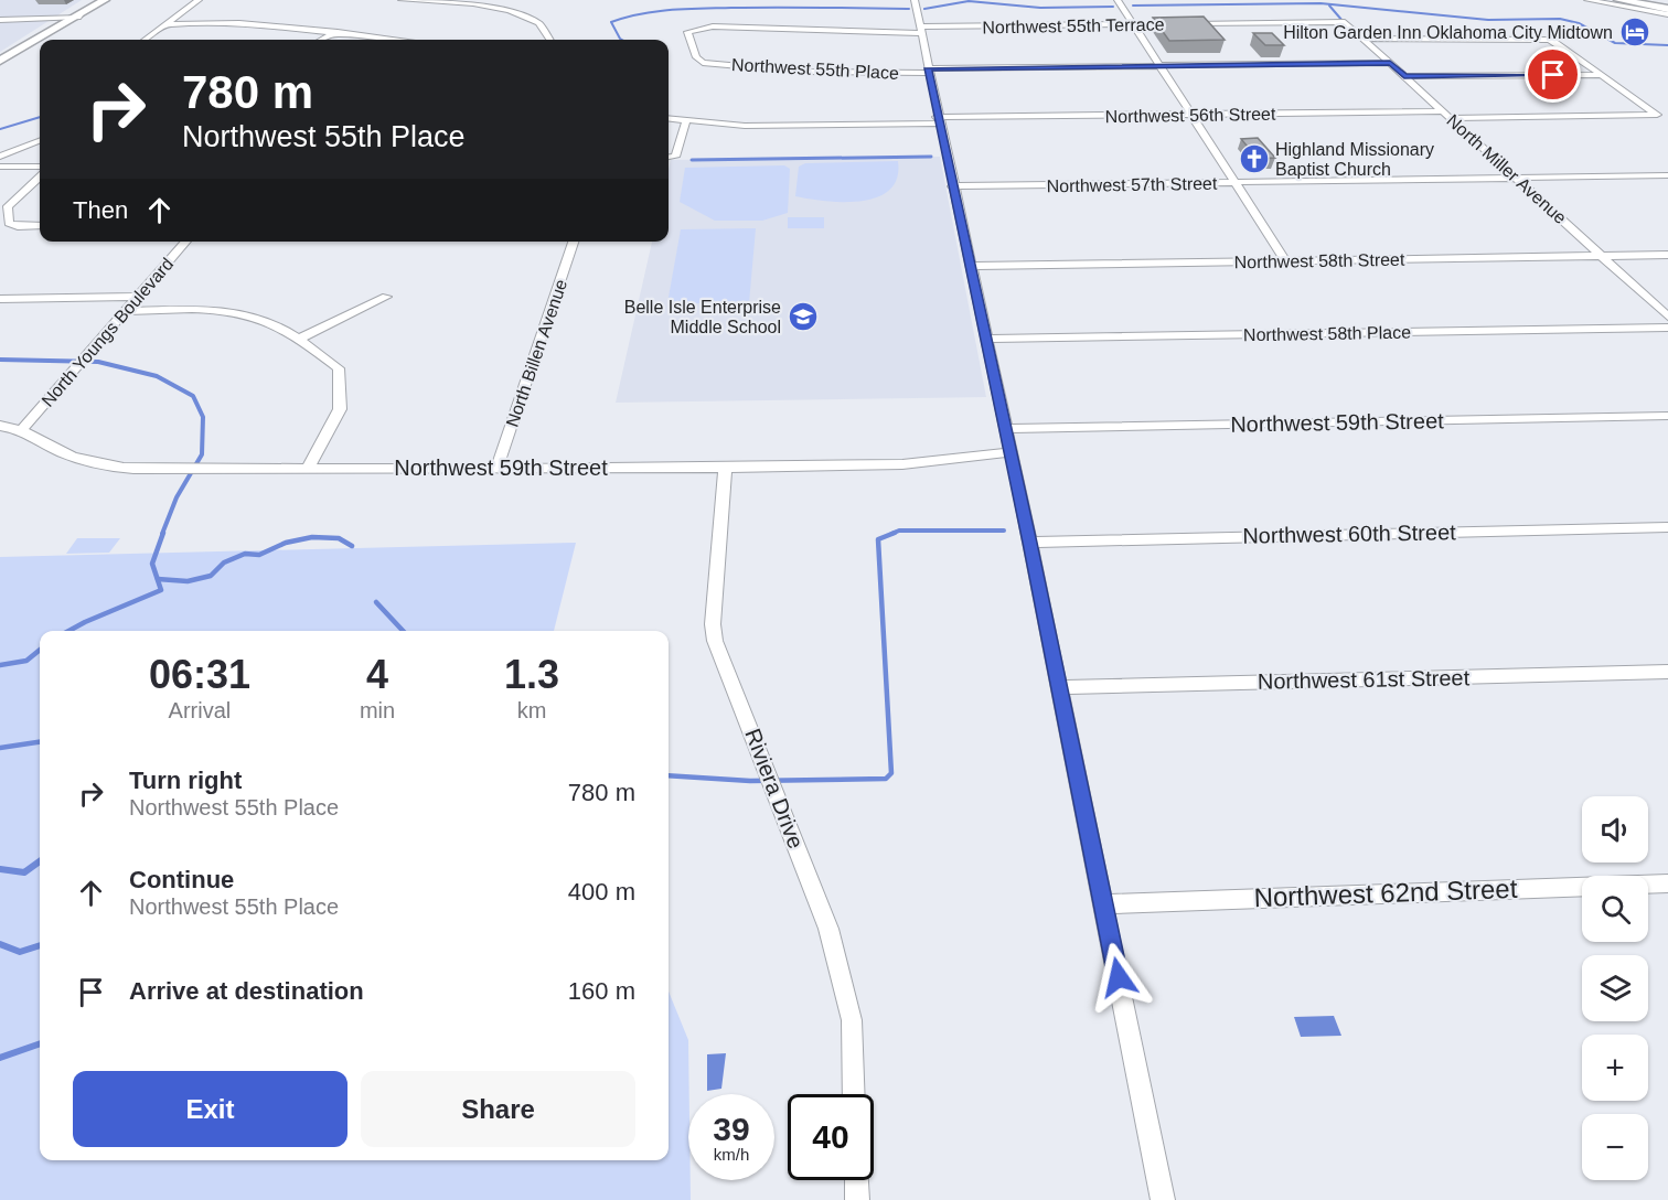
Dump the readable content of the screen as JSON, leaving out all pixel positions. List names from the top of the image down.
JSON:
{
  "streets": {
    "street": [
      "Northwest 55th Terrace",
      "Northwest 55th Place",
      "Northwest 56th Street",
      "North Miller Avenue",
      "Northwest 57th Street",
      "Northwest 58th Street",
      "North Youngs Boulevard",
      "Northwest 58th Place",
      "North Billen Avenue",
      "Northwest 59th Street",
      "Northwest 60th Street",
      "Northwest 61st Street",
      "Riviera Drive",
      "Northwest 62nd Street"
    ]
  },
  "crossings": [
    ["Northwest 55th Terrace", "Northwest 55th Place"],
    ["Northwest 55th Terrace", "North Miller Avenue"],
    ["Northwest 55th Place", "North Miller Avenue"],
    ["Northwest 56th Street", "North Miller Avenue"],
    ["North Miller Avenue", "Northwest 57th Street"],
    ["North Miller Avenue", "Northwest 58th Street"],
    ["North Youngs Boulevard", "Northwest 59th Street"],
    ["North Billen Avenue", "Northwest 59th Street"],
    ["Northwest 59th Street", "Riviera Drive"]
  ],
  "places": {
    "hotel": ["Hilton Garden Inn Oklahoma City Midtown"],
    "church": ["Highland Missionary Baptist Church"],
    "school or university": ["Belle Isle Enterprise Middle School"]
  },
  "page": {
    "turn": ["780 m", "Northwest 55th Place"],
    "then": "Then",
    "eta": [
      "06:31",
      "Arrival",
      "4",
      "min",
      "1.3",
      "km"
    ],
    "list": [
      {
        "name": "Turn right",
        "note": "Northwest 55th Place",
        "value": "780 m"
      },
      {
        "name": "Continue",
        "note": "Northwest 55th Place",
        "value": "400 m"
      },
      {
        "name": "Arrive at destination",
        "value": "160 m"
      }
    ],
    "map_buttons": ["+", "−"],
    "buttons": ["Exit", "Share"],
    "speed": "39 km/h",
    "limit": "40"
  }
}
